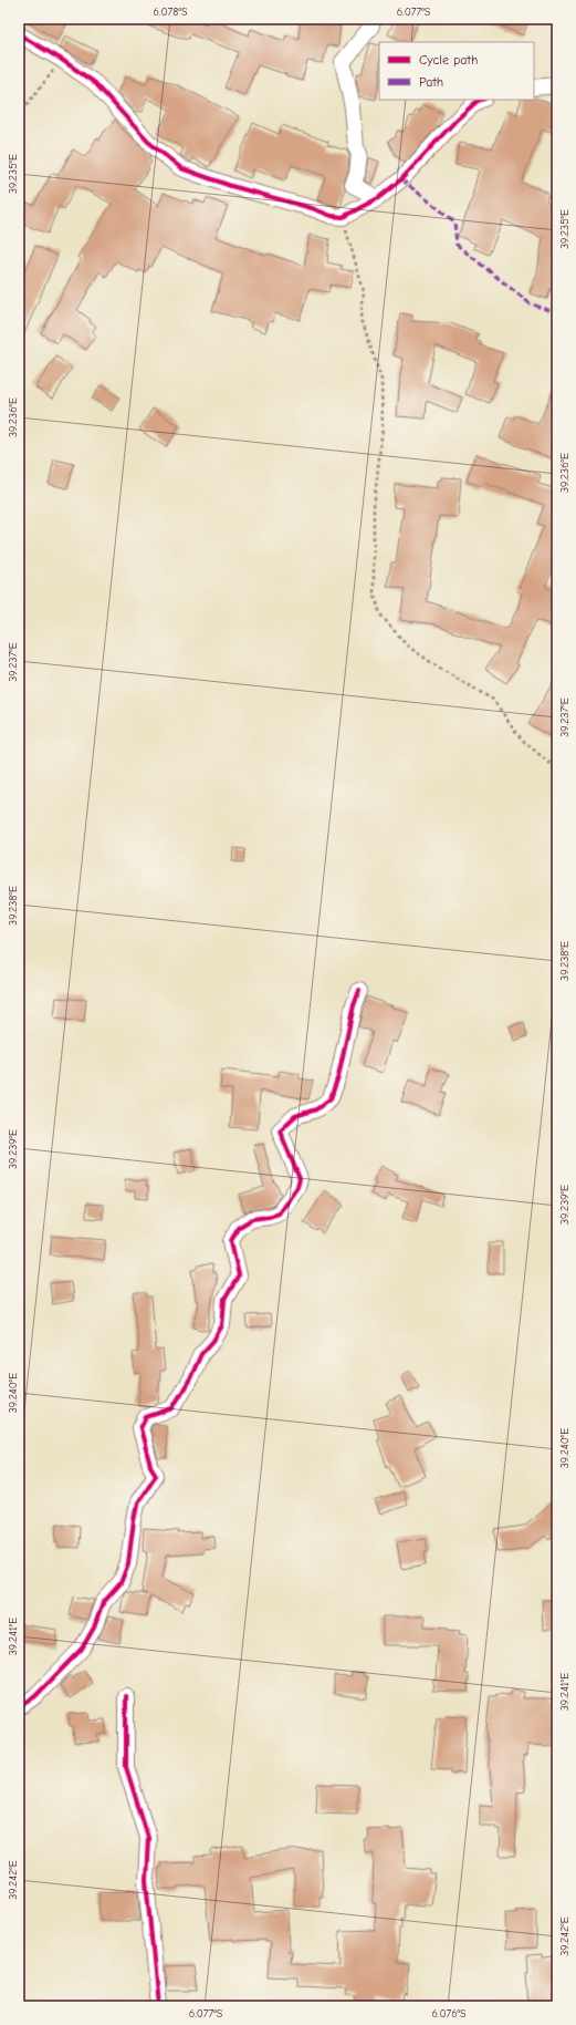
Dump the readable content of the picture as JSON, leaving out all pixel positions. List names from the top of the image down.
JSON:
{
  "legend": ["Cycle path", "Path"],
  "coordinates": [
    "6.078°S",
    "6.077°S",
    "39.235°E",
    "39.236°E",
    "39.237°E",
    "39.238°E",
    "39.239°E",
    "39.240°E",
    "39.241°E",
    "39.242°E",
    "6.076°S"
  ]
}
